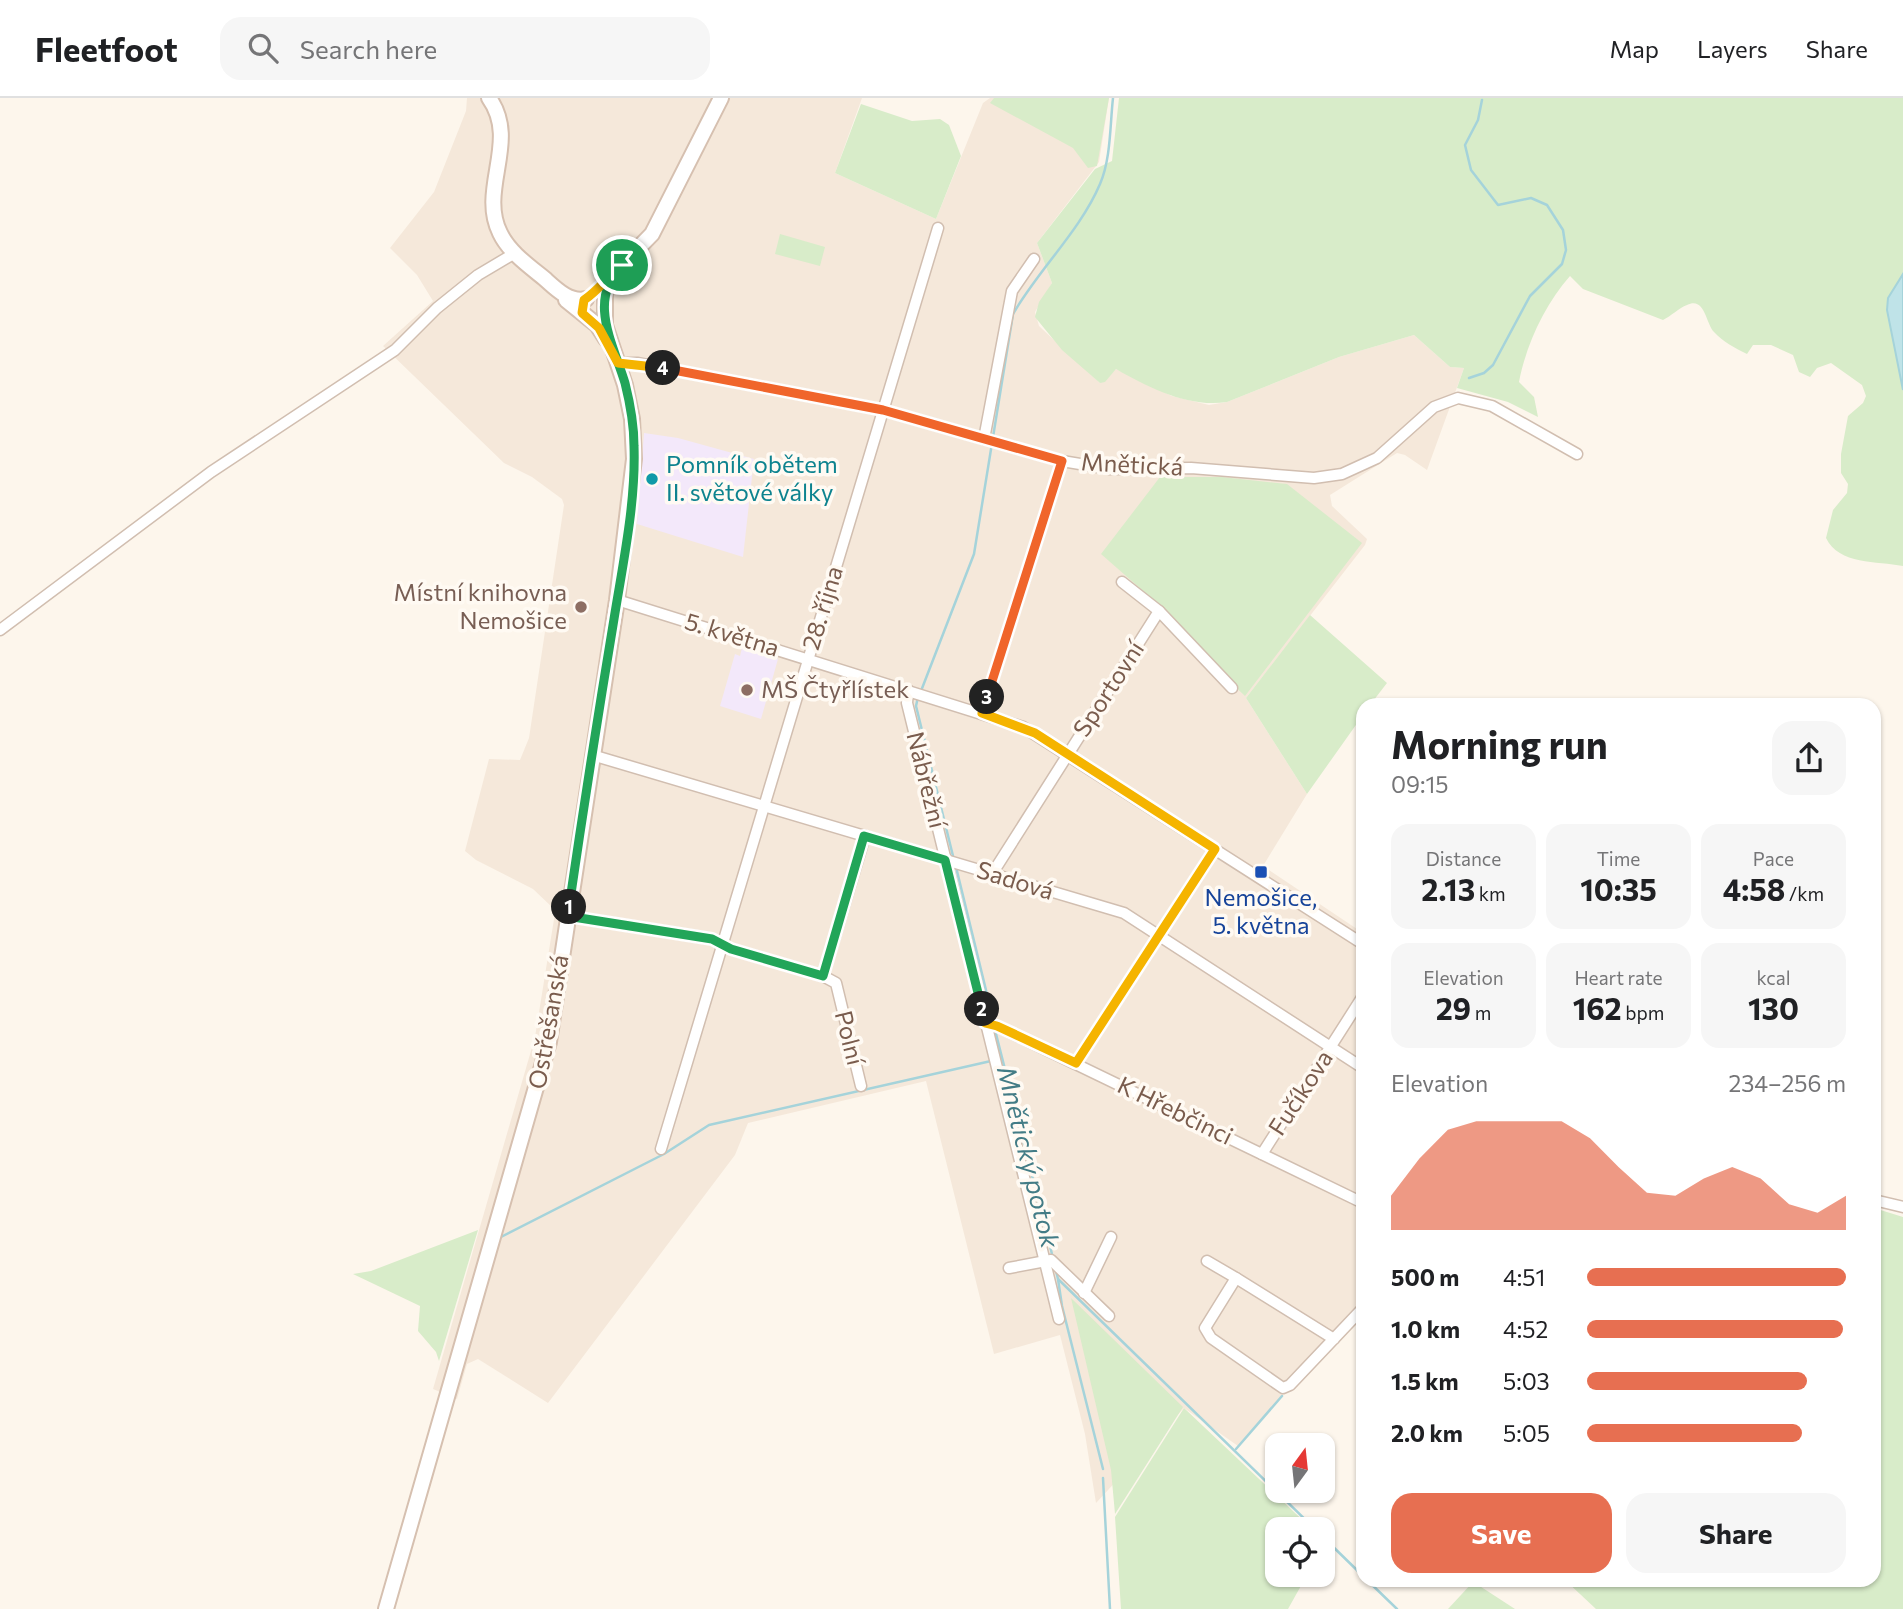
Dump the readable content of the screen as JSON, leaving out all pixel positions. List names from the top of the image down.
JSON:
{
  "streets": {
    "street": [
      "Mnětická",
      "28. října",
      "5. května",
      "Sportovní",
      "Nábřežní",
      "Sadová",
      "Ostřešanská",
      "Polní",
      "Fučíkova",
      "K Hřebčinci"
    ]
  },
  "crossings": [
    ["Mnětická", "28. října"],
    ["Mnětická", "Ostřešanská"],
    ["28. října", "5. května"],
    ["28. října", "Sadová"],
    ["5. května", "Sportovní"],
    ["5. května", "Nábřežní"],
    ["5. května", "Ostřešanská"],
    ["Sportovní", "Sadová"],
    ["Nábřežní", "Sadová"],
    ["Nábřežní", "K Hřebčinci"],
    ["Sadová", "Ostřešanská"],
    ["Sadová", "Fučíkova"],
    ["Fučíkova", "K Hřebčinci"]
  ],
  "water": ["Mnětický potok"],
  "places": {
    "other": ["Pomník obětem II. světové války", "Místní knihovna Nemošice", "MŠ Čtyřlístek"],
    "transit": ["Nemošice, 5. května"]
  },
  "north": "top",
  "page": {
    "header": "Fleetfoot",
    "search": "Search here",
    "nav": ["Map", "Layers", "Share"],
    "pins": [
      "4",
      "3",
      "1",
      "2"
    ],
    "heading": ["Morning run", "09:15"],
    "stats": [
      ["Distance", "2.13 km"],
      ["Time", "10:35"],
      ["Pace", "4:58 /km"],
      ["Elevation", "29 m"],
      ["Heart rate", "162 bpm"],
      ["kcal", "130"]
    ],
    "chart": ["Elevation", "234–256 m"],
    "list": [
      {
        "name": "500 m",
        "note": "4:51"
      },
      {
        "name": "1.0 km",
        "note": "4:52"
      },
      {
        "name": "1.5 km",
        "note": "5:03"
      },
      {
        "name": "2.0 km",
        "note": "5:05"
      }
    ],
    "buttons": ["Save", "Share"]
  }
}
